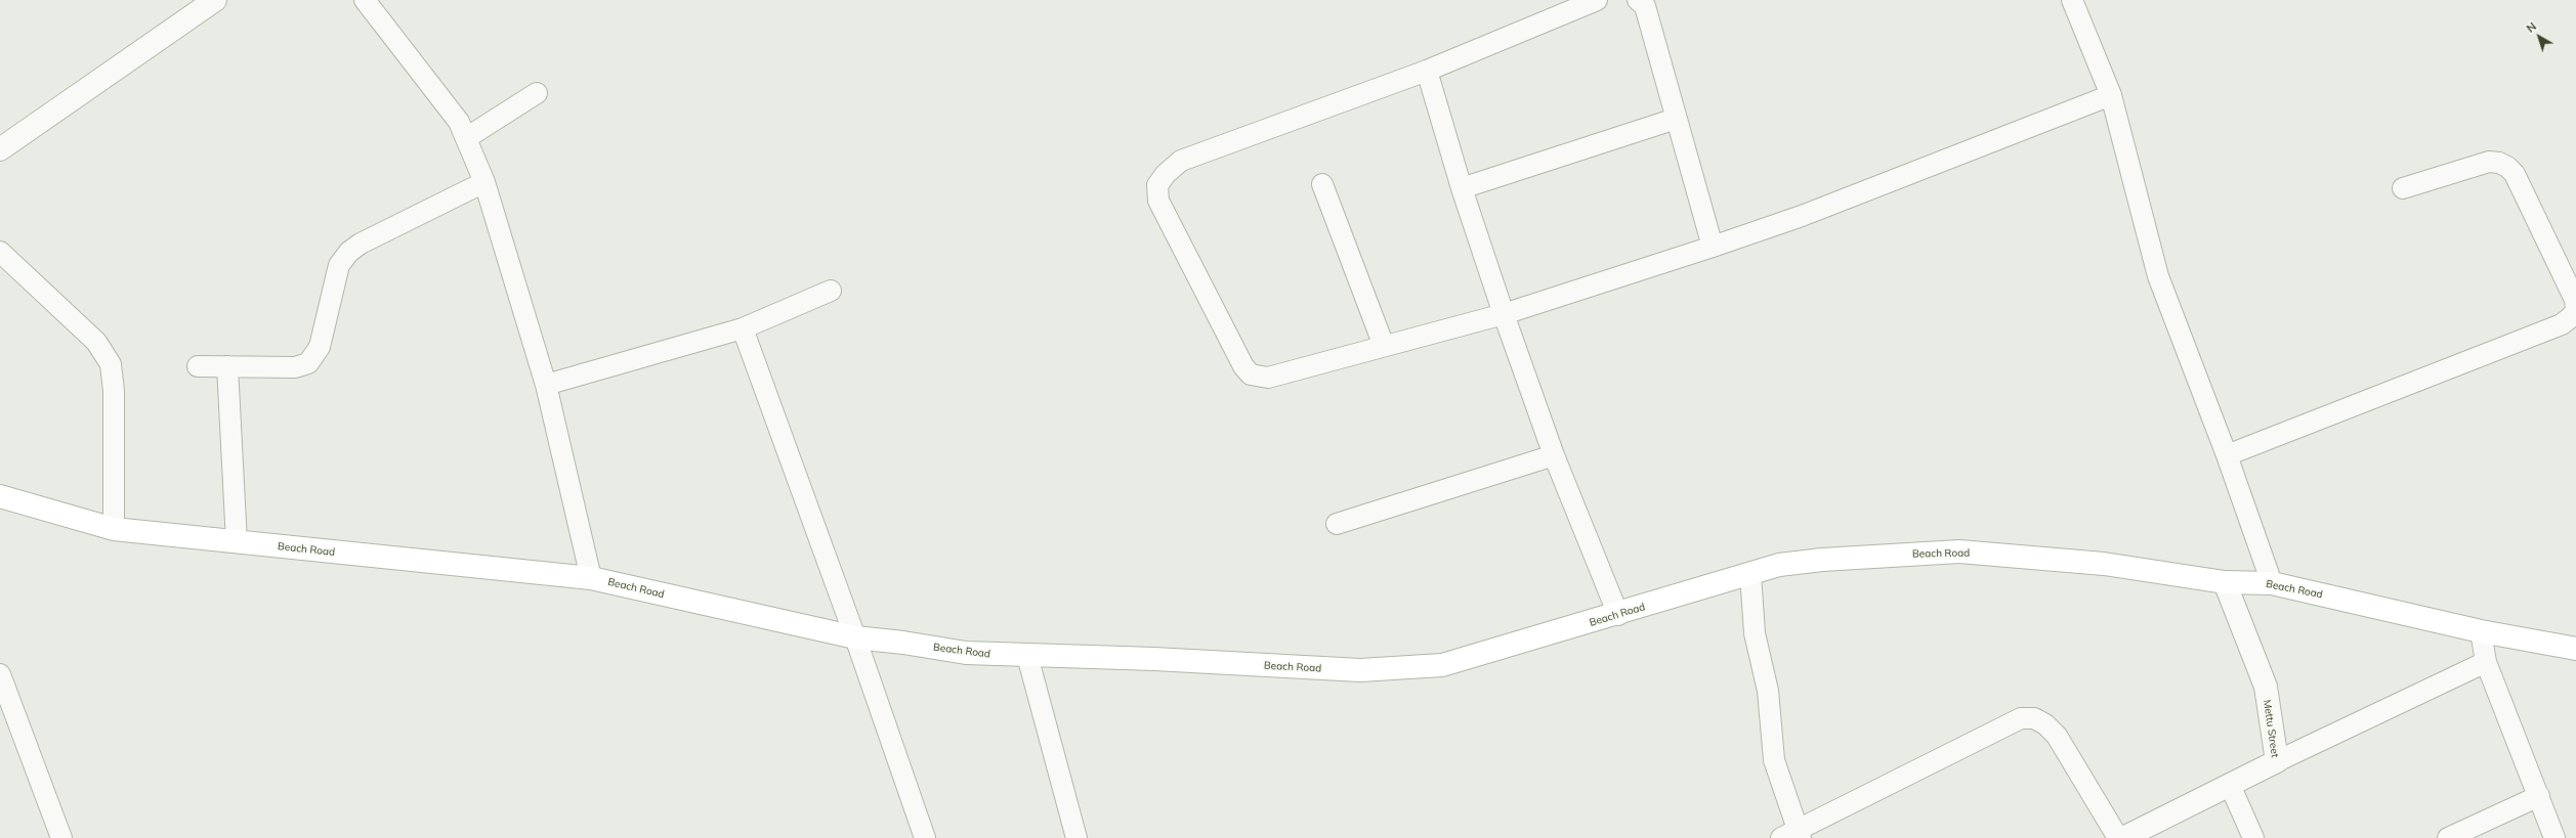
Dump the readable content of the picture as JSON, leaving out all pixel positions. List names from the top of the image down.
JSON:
{
  "streets": {
    "main road": ["Beach Road"],
    "street": ["Mettu Street"]
  },
  "crossings": [
    ["Beach Road", "Mettu Street"]
  ],
  "north": "top left"
}
